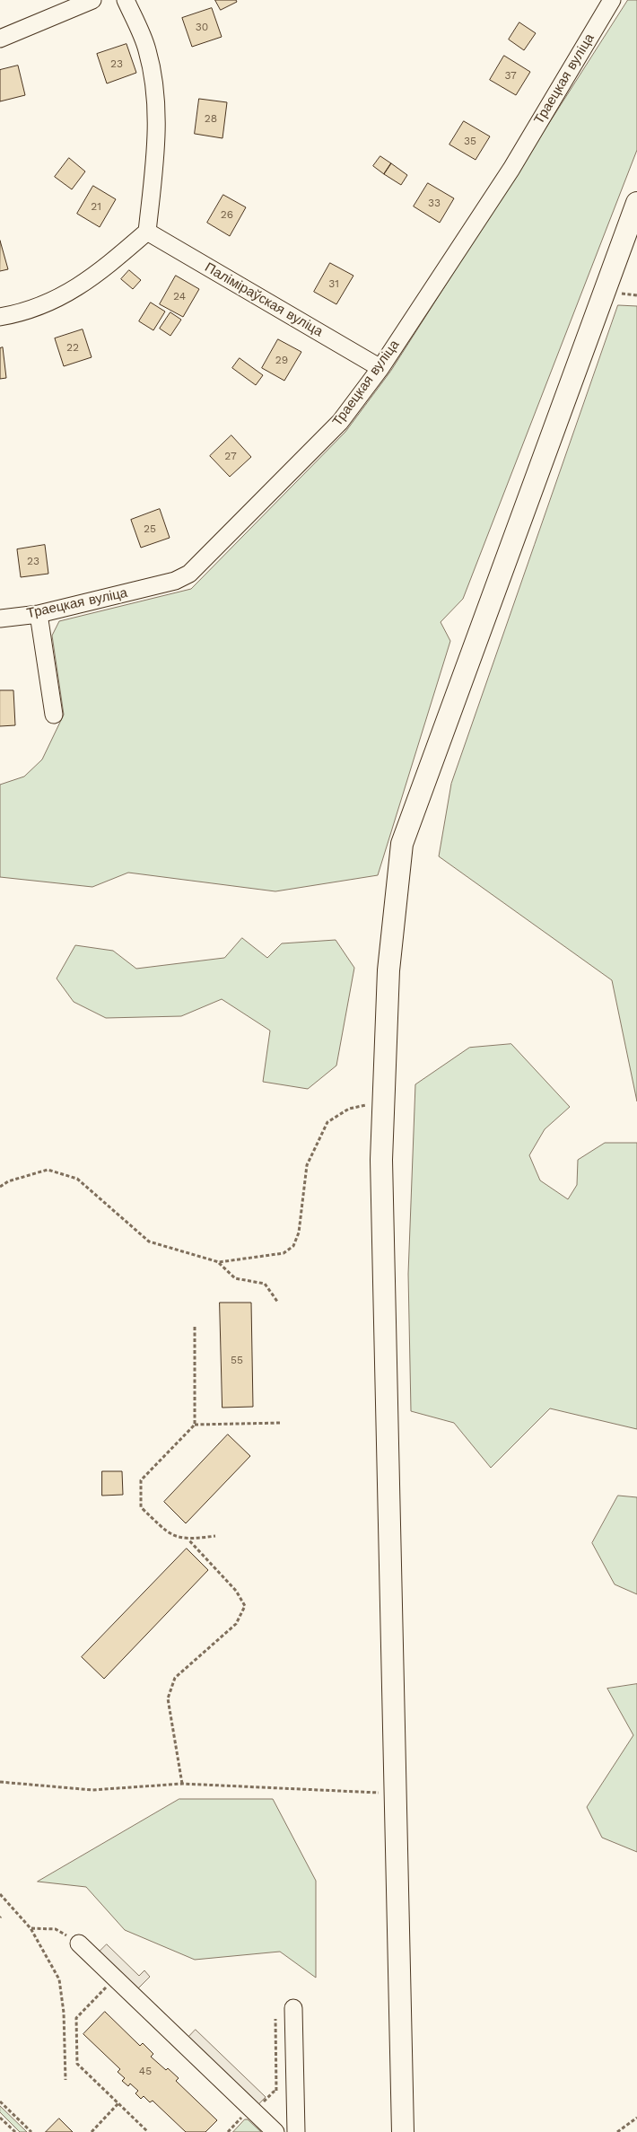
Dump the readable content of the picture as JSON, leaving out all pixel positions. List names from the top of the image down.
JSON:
{
  "streets": {
    "street": ["Траецкая вуліца", "Паліміраўская вуліца"]
  },
  "crossings": [
    ["Траецкая вуліца", "Паліміраўская вуліца"]
  ],
  "house_numbers": [
    "30",
    "23",
    "37",
    "28",
    "35",
    "33",
    "21",
    "26",
    "31",
    "24",
    "22",
    "29",
    "27",
    "25",
    "23",
    "55",
    "45"
  ]
}
